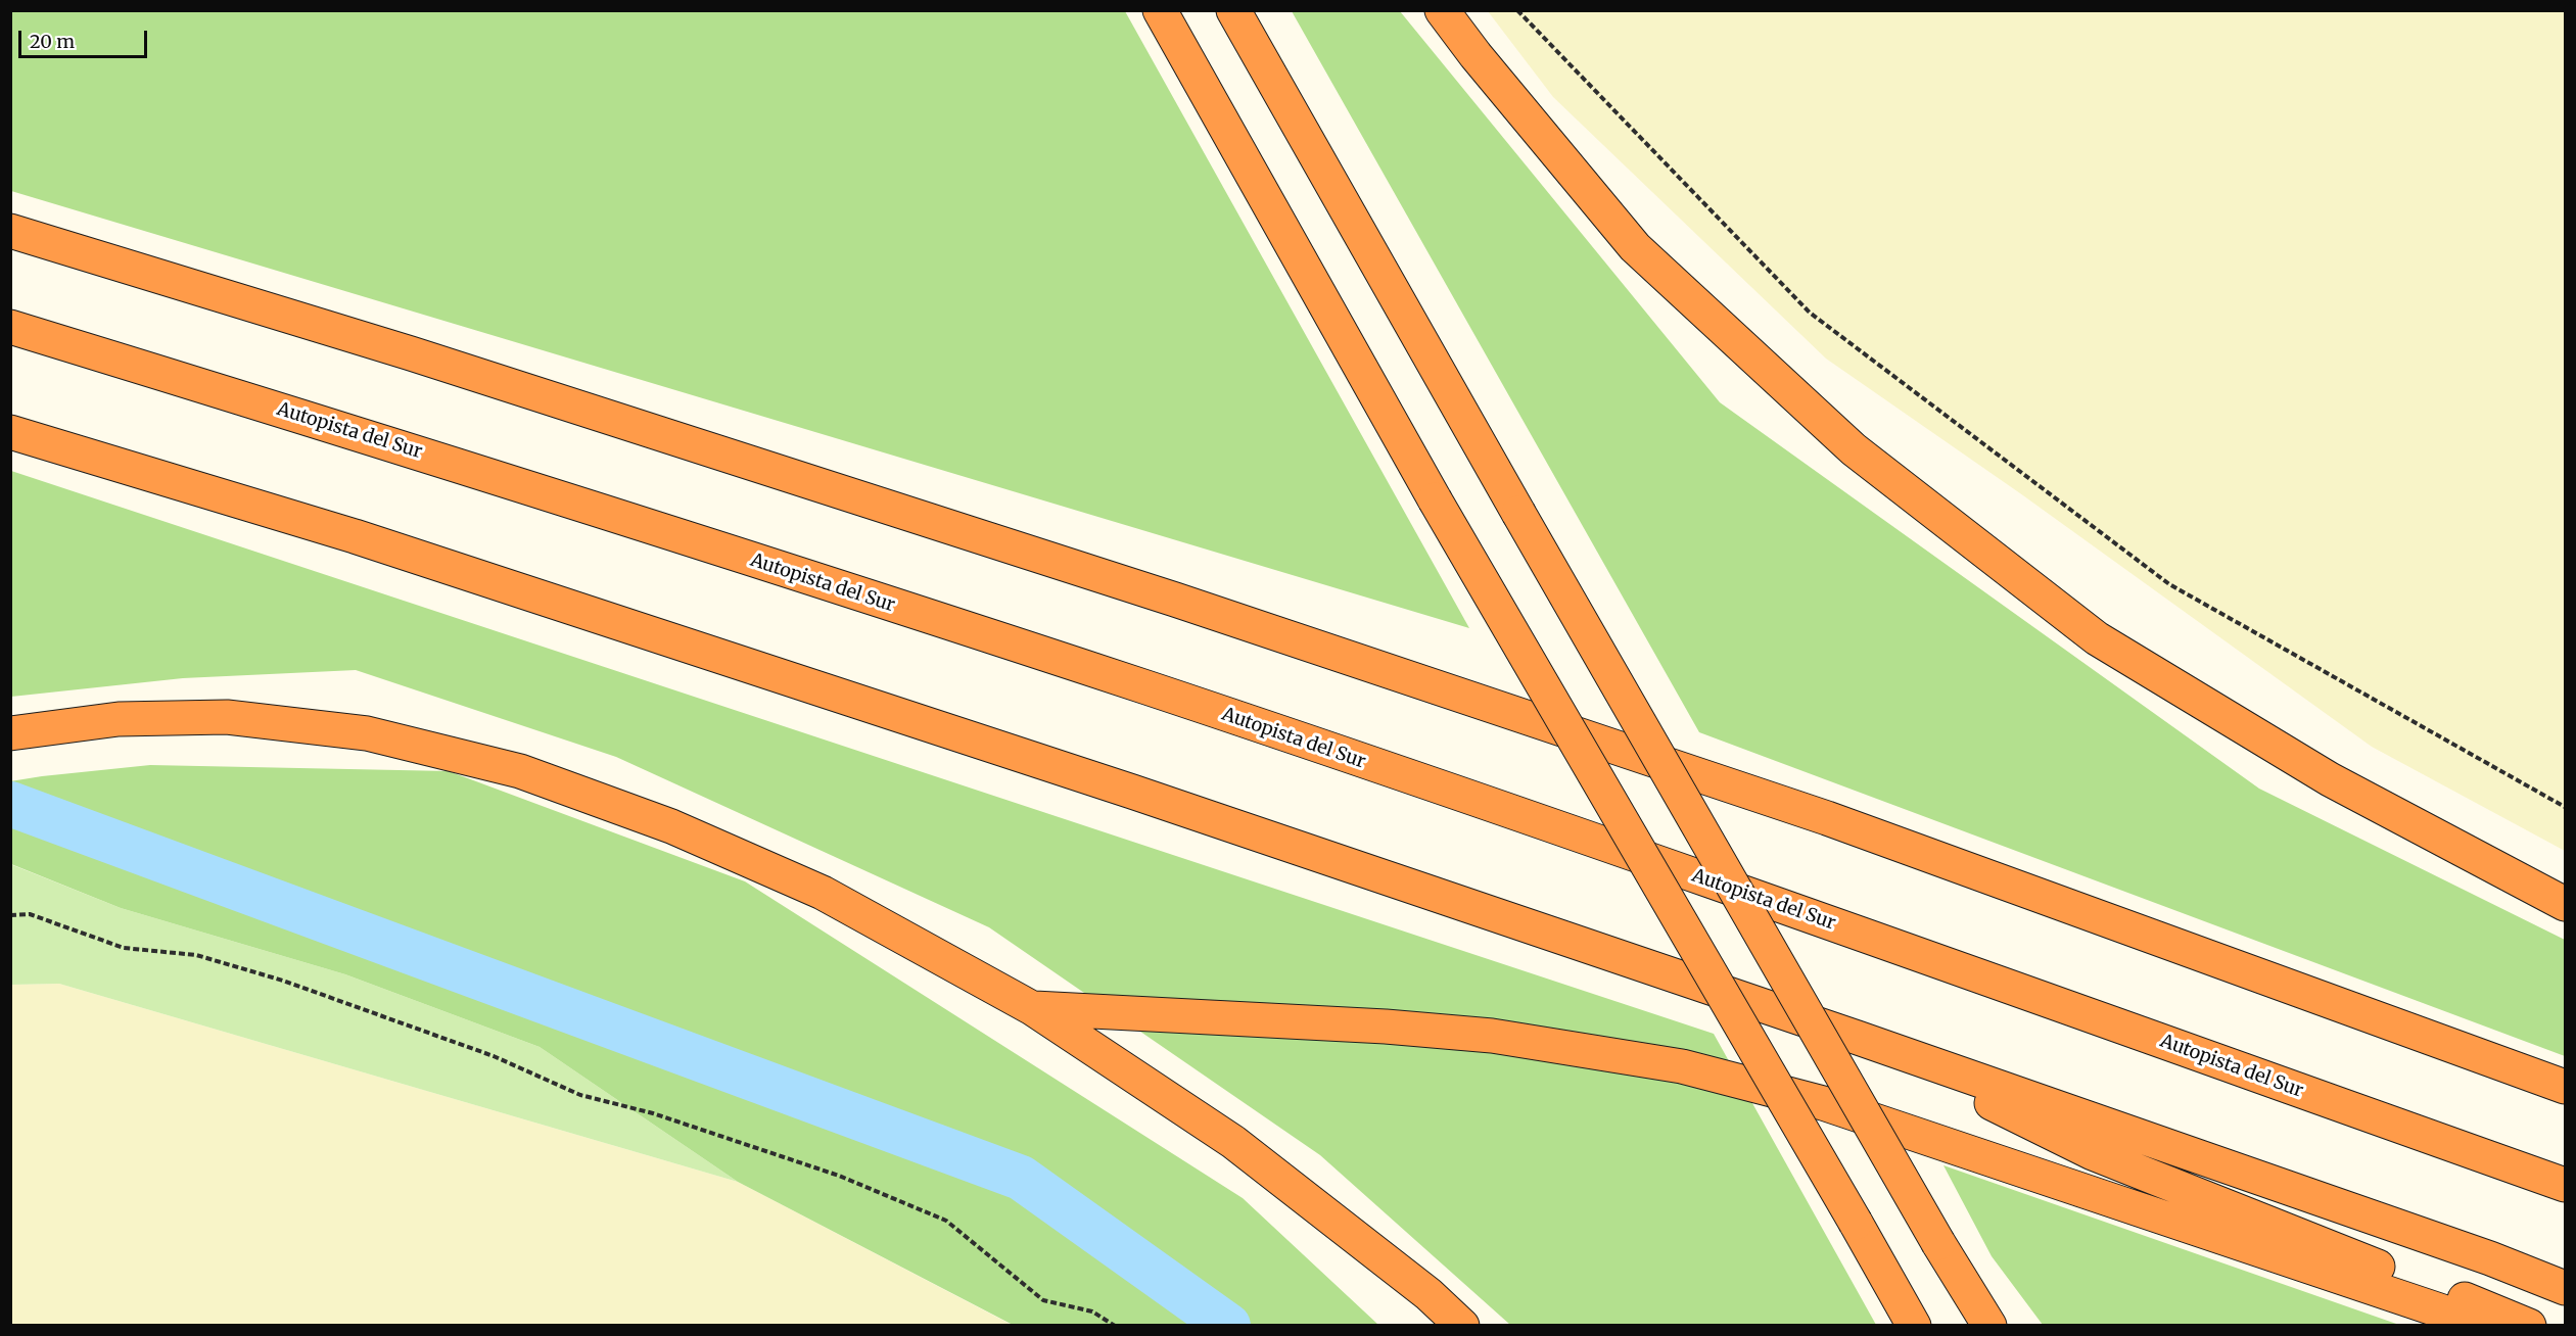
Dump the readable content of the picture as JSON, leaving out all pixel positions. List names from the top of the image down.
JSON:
{
  "streets": {
    "highway": ["Autopista del Sur"]
  },
  "scale_bar": "20 m"
}
